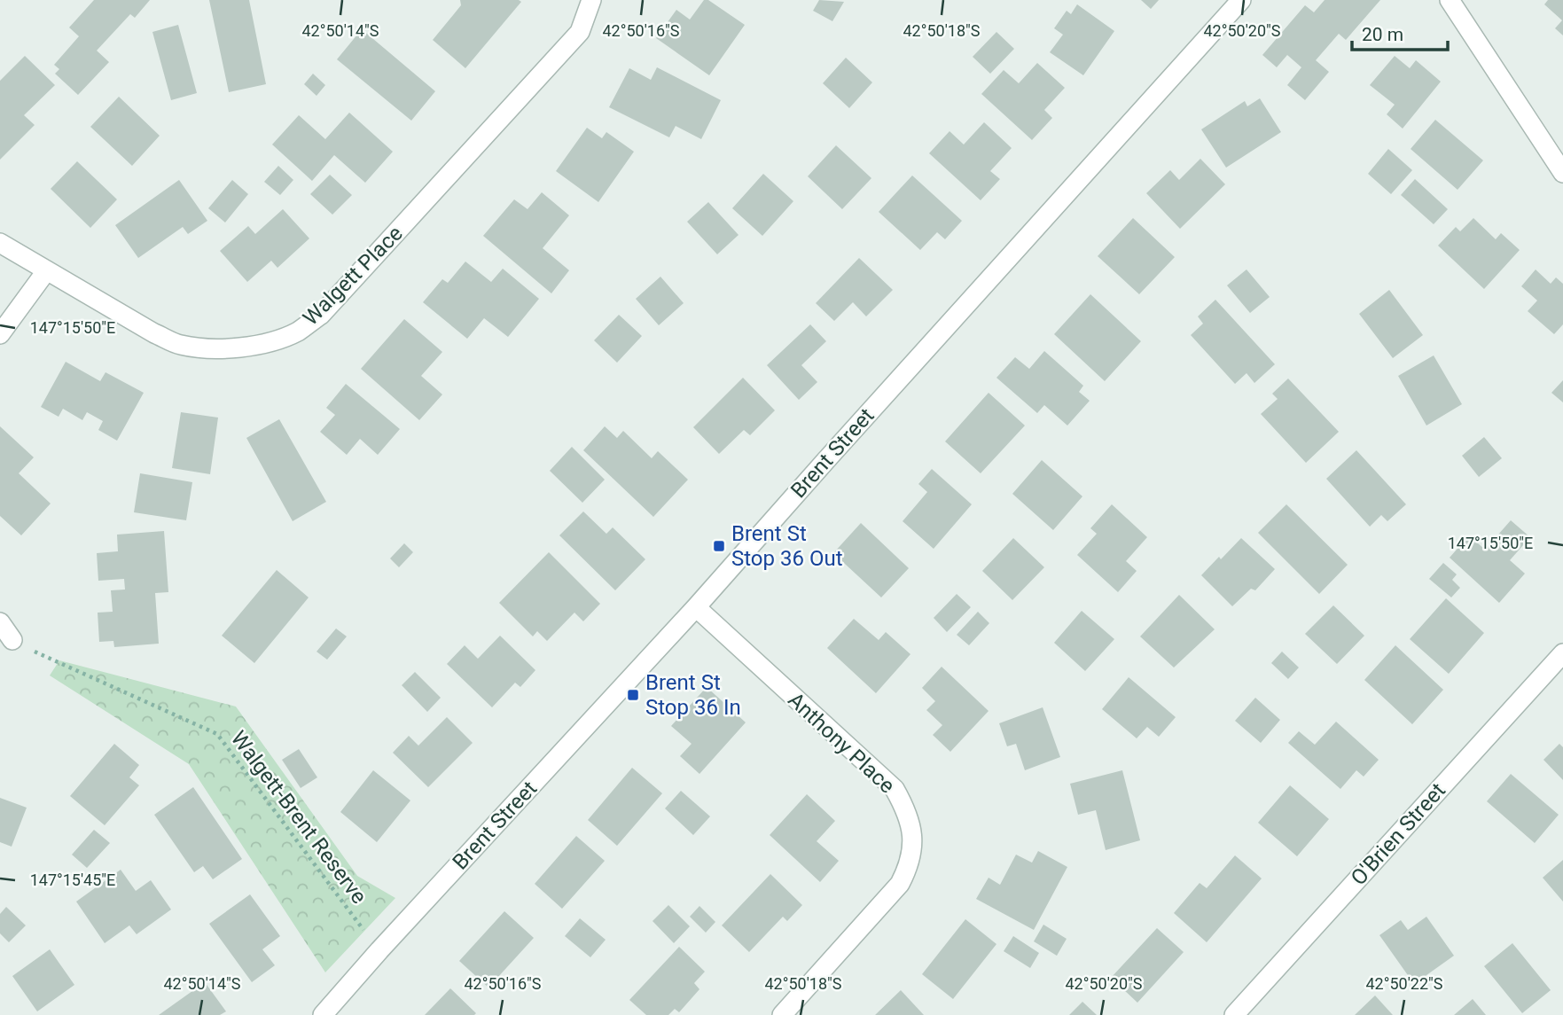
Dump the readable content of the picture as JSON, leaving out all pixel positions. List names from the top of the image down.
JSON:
{
  "streets": {
    "street": [
      "Walgett Place",
      "Brent Street",
      "Anthony Place",
      "O'Brien Street"
    ],
    "path": ["Walgett-Brent Reserve"]
  },
  "crossings": [
    ["Brent Street", "Anthony Place"],
    ["Brent Street", "Walgett-Brent Reserve"]
  ],
  "places": {
    "transit": ["Brent St Stop 36 Out", "Brent St Stop 36 In"]
  },
  "scale_bar": "20 m",
  "coordinates": [
    "42°50'14\"S",
    "42°50'16\"S",
    "42°50'18\"S",
    "42°50'20\"S",
    "147°15'50\"E",
    "147°15'45\"E",
    "42°50'22\"S"
  ]
}
